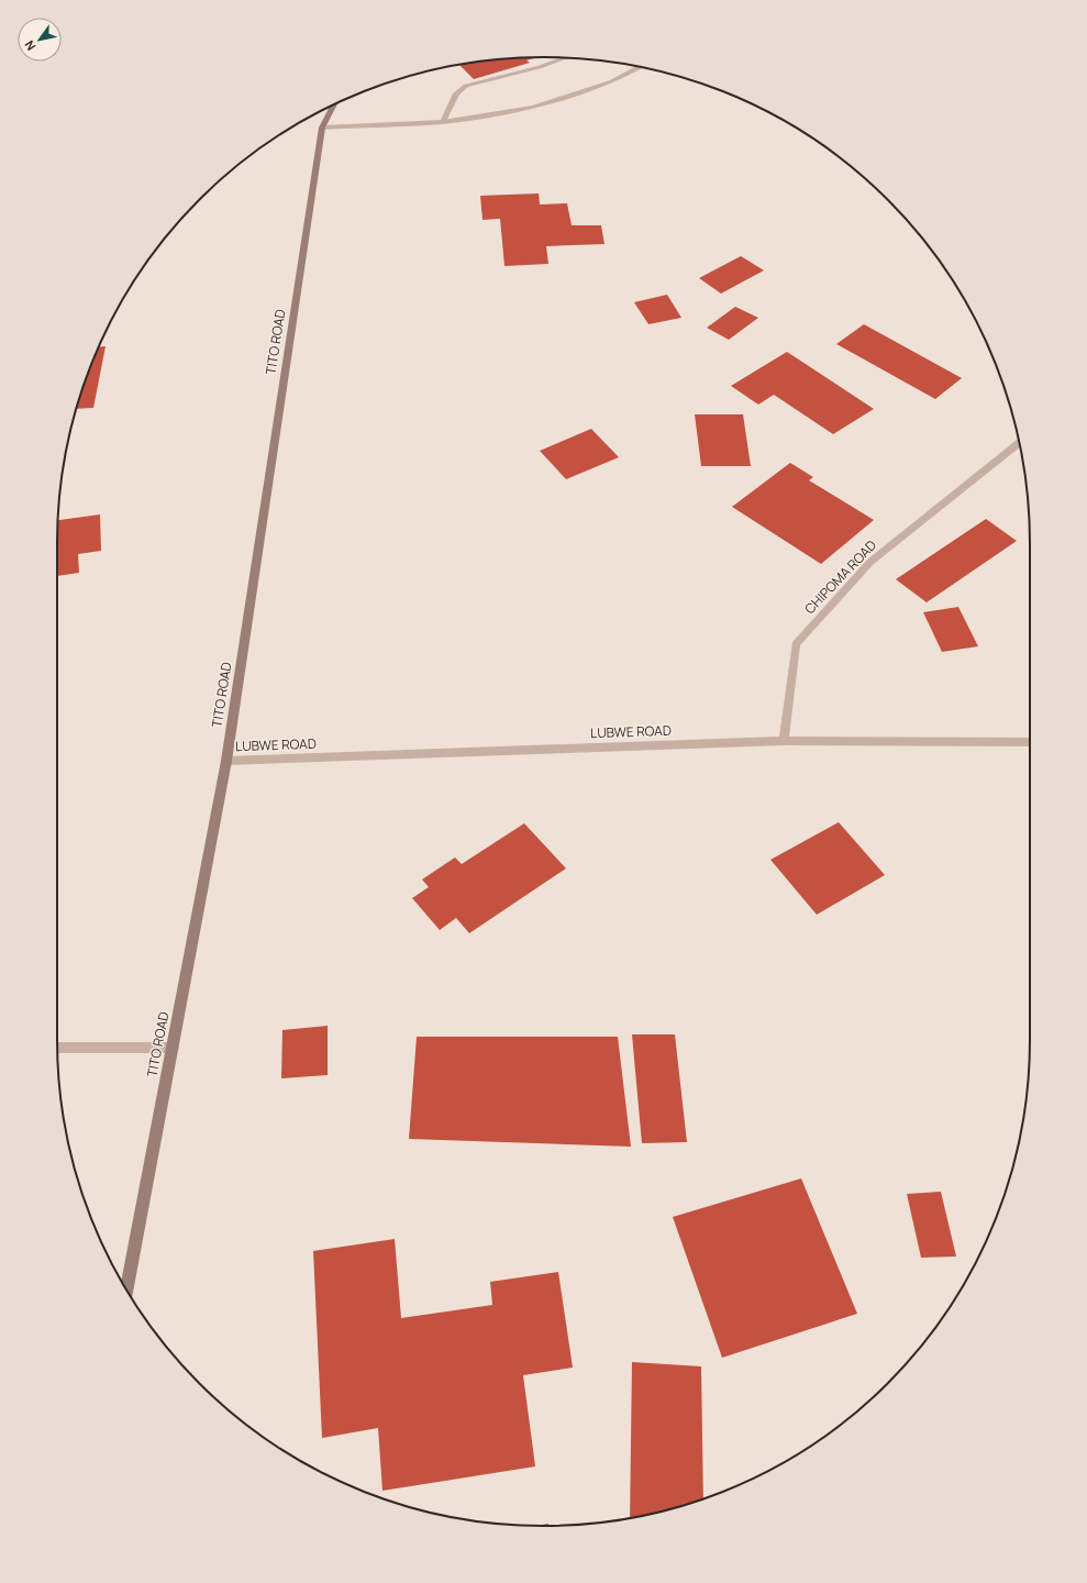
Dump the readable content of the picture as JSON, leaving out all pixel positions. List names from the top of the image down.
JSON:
{
  "streets": {
    "main road": ["TITO ROAD"],
    "street": ["CHIPOMA ROAD", "LUBWE ROAD"]
  },
  "crossings": [
    ["TITO ROAD", "LUBWE ROAD"],
    ["CHIPOMA ROAD", "LUBWE ROAD"]
  ],
  "north": "bottom left"
}
